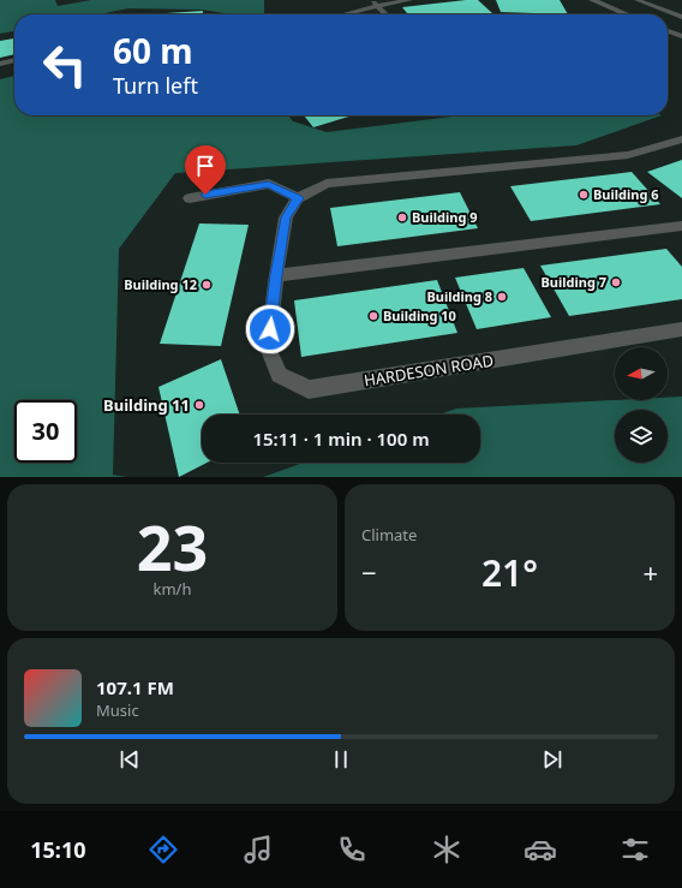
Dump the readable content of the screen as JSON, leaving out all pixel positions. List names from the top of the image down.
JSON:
{
  "streets": {
    "street": ["HARDESON ROAD"]
  },
  "places": [
    "Building 6",
    "Building 9",
    "Building 7",
    "Building 12",
    "Building 8",
    "Building 10",
    "Building 11"
  ],
  "north": "left",
  "page": {
    "turn": ["60 m", "Turn left"],
    "limit": "30",
    "trip": "15:11 · 1 min · 100 m",
    "tile": [
      ["23", "km/h"],
      "Climate"
    ],
    "heat": ["−", "21°", "+"],
    "song": ["107.1 FM", "Music"],
    "tabs": "15:10"
  }
}
